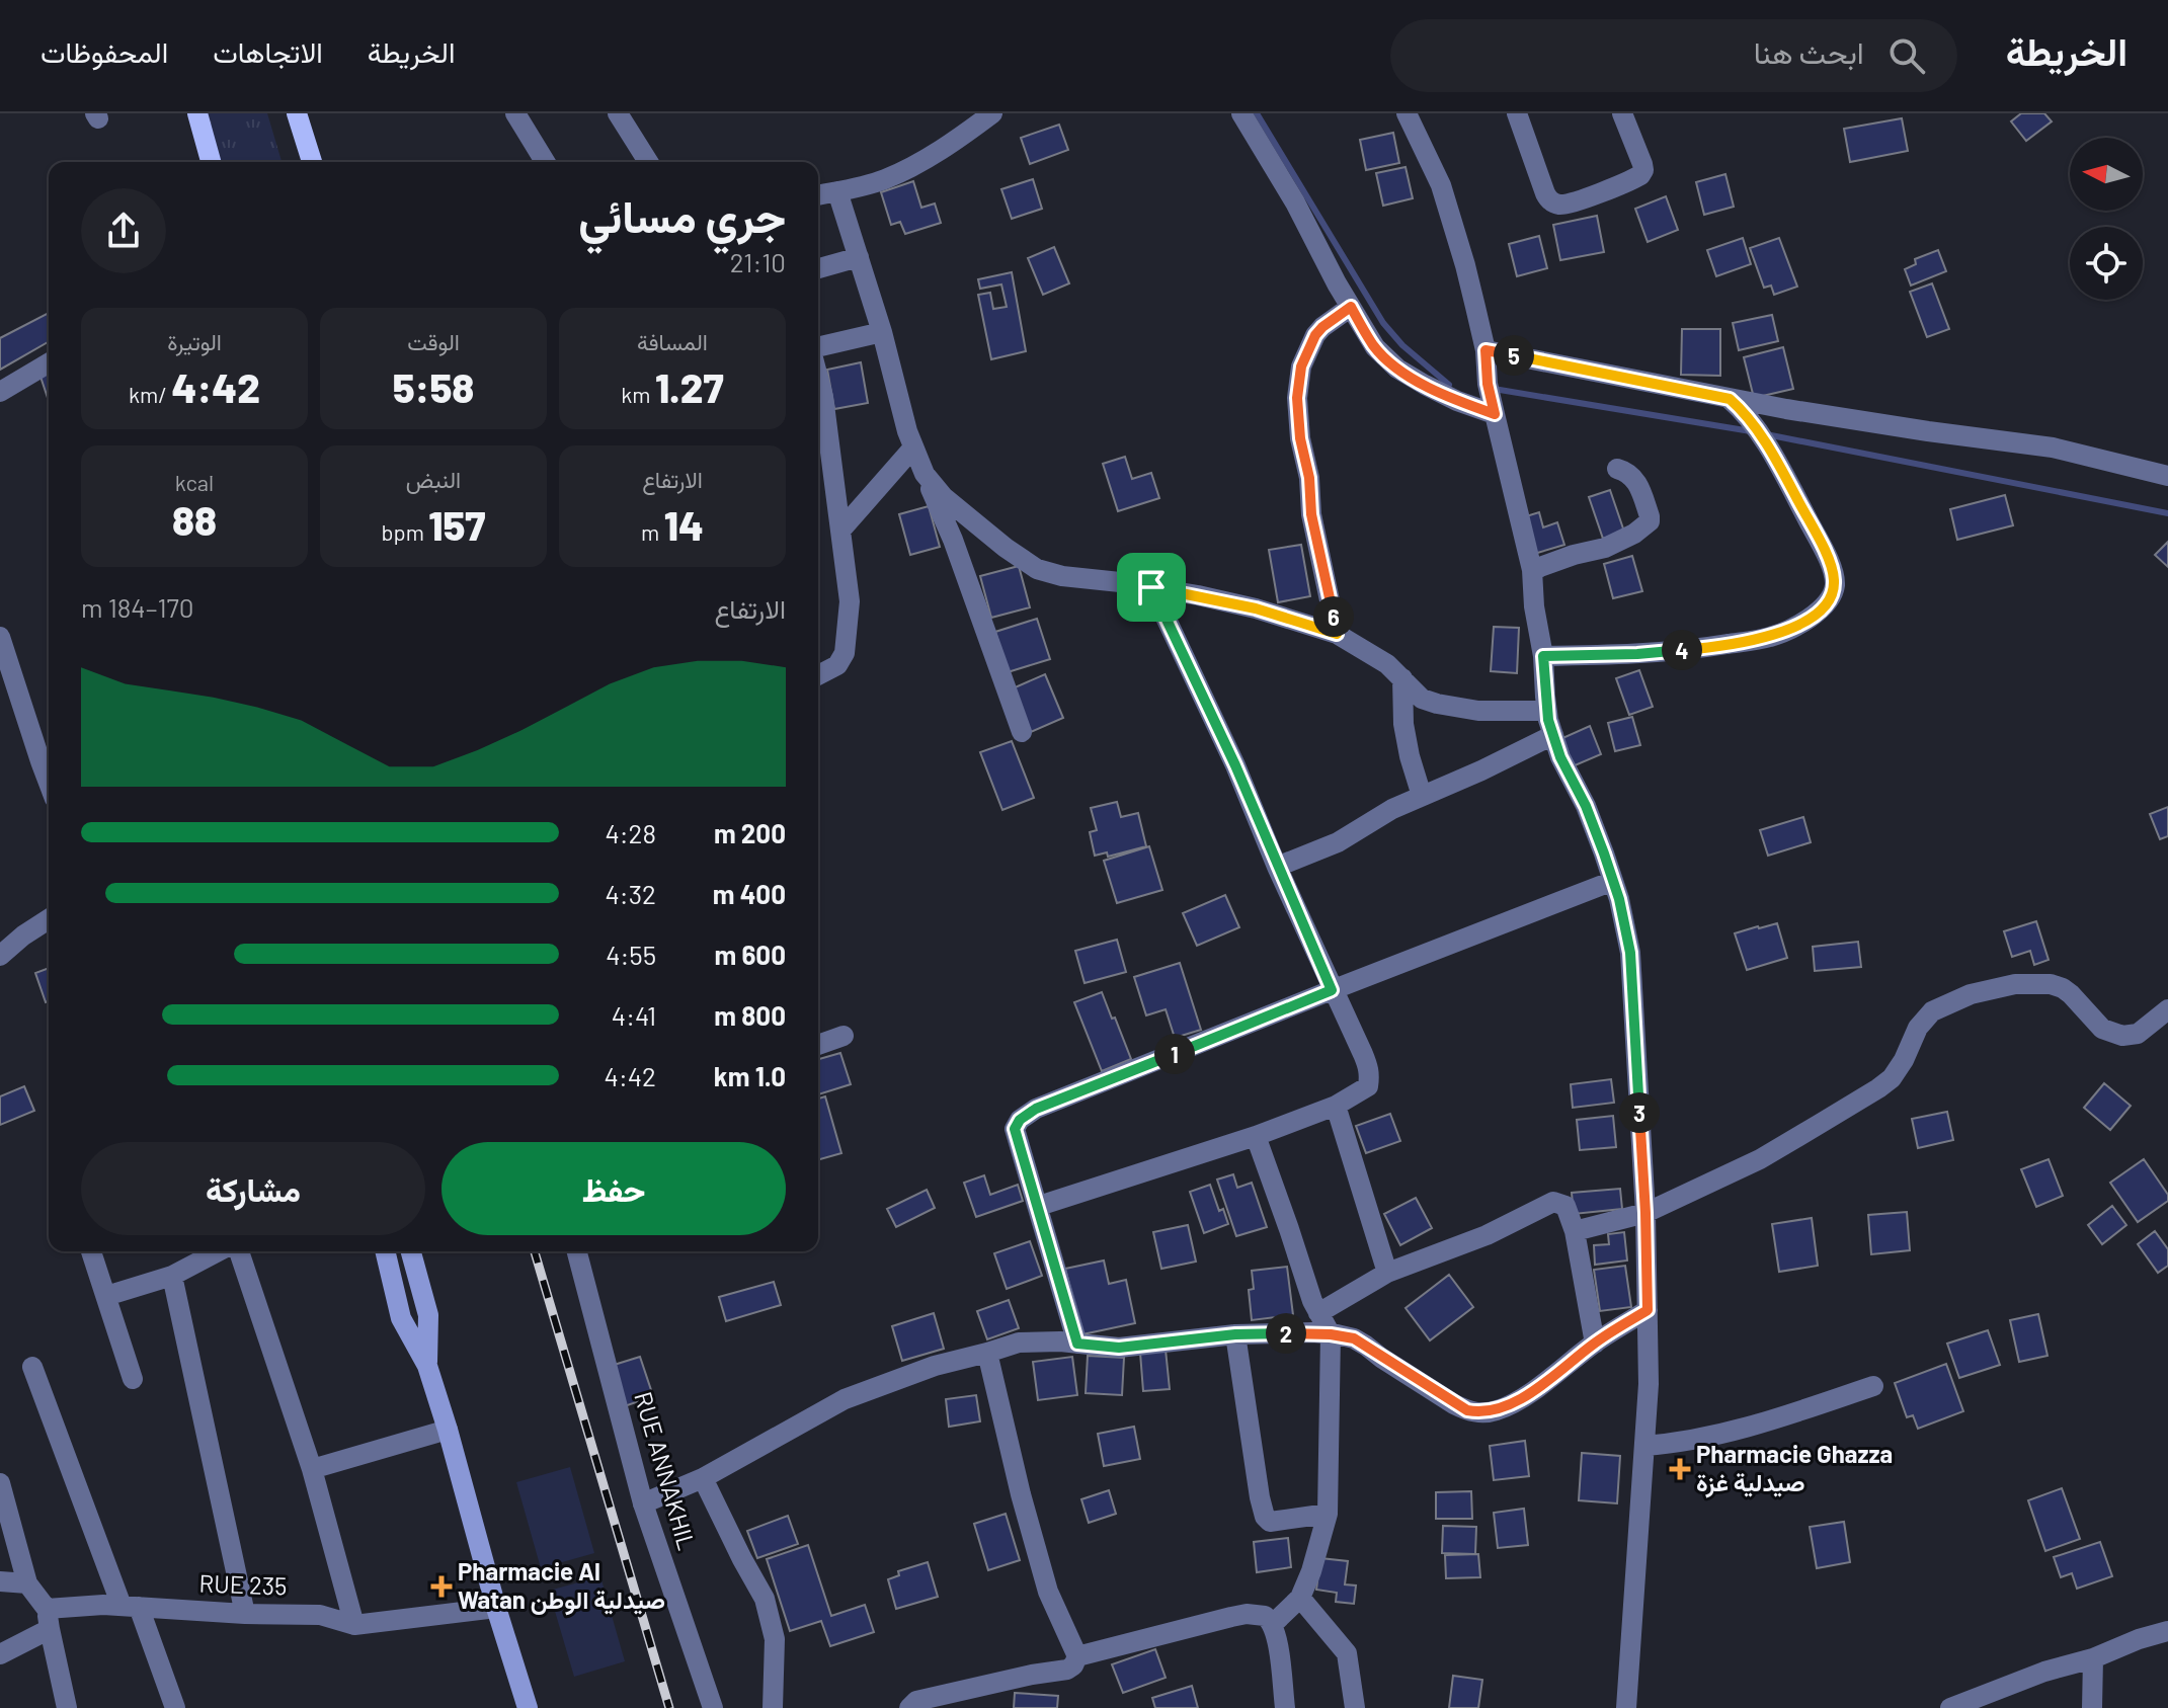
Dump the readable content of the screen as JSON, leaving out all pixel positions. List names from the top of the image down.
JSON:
{
  "streets": {
    "street": ["RUE ANNAKHIL", "RUE 235"]
  },
  "places": {
    "health": ["Pharmacie Ghazza صيدلية غزة", "Pharmacie Al Watan صيدلية الوطن"]
  },
  "north": "left",
  "page": {
    "header": "الخريطة",
    "search": "ابحث هنا",
    "nav": ["الخريطة", "الاتجاهات", "المحفوظات"],
    "heading": ["جري مسائي", "21:10"],
    "stats": [
      ["المسافة", "1.27 km"],
      ["الوقت", "5:58"],
      ["الوتيرة", "4:42 /km"],
      ["الارتفاع", "14 m"],
      ["النبض", "157 bpm"],
      ["kcal", "88"]
    ],
    "pins": [
      "5",
      "6",
      "4",
      "1",
      "3",
      "2"
    ],
    "chart": ["الارتفاع", "170–184 m"],
    "list": [
      {
        "name": "200 m",
        "note": "4:28"
      },
      {
        "name": "400 m",
        "note": "4:32"
      },
      {
        "name": "600 m",
        "note": "4:55"
      },
      {
        "name": "800 m",
        "note": "4:41"
      },
      {
        "name": "1.0 km",
        "note": "4:42"
      }
    ],
    "buttons": ["حفظ", "مشاركة"]
  }
}
